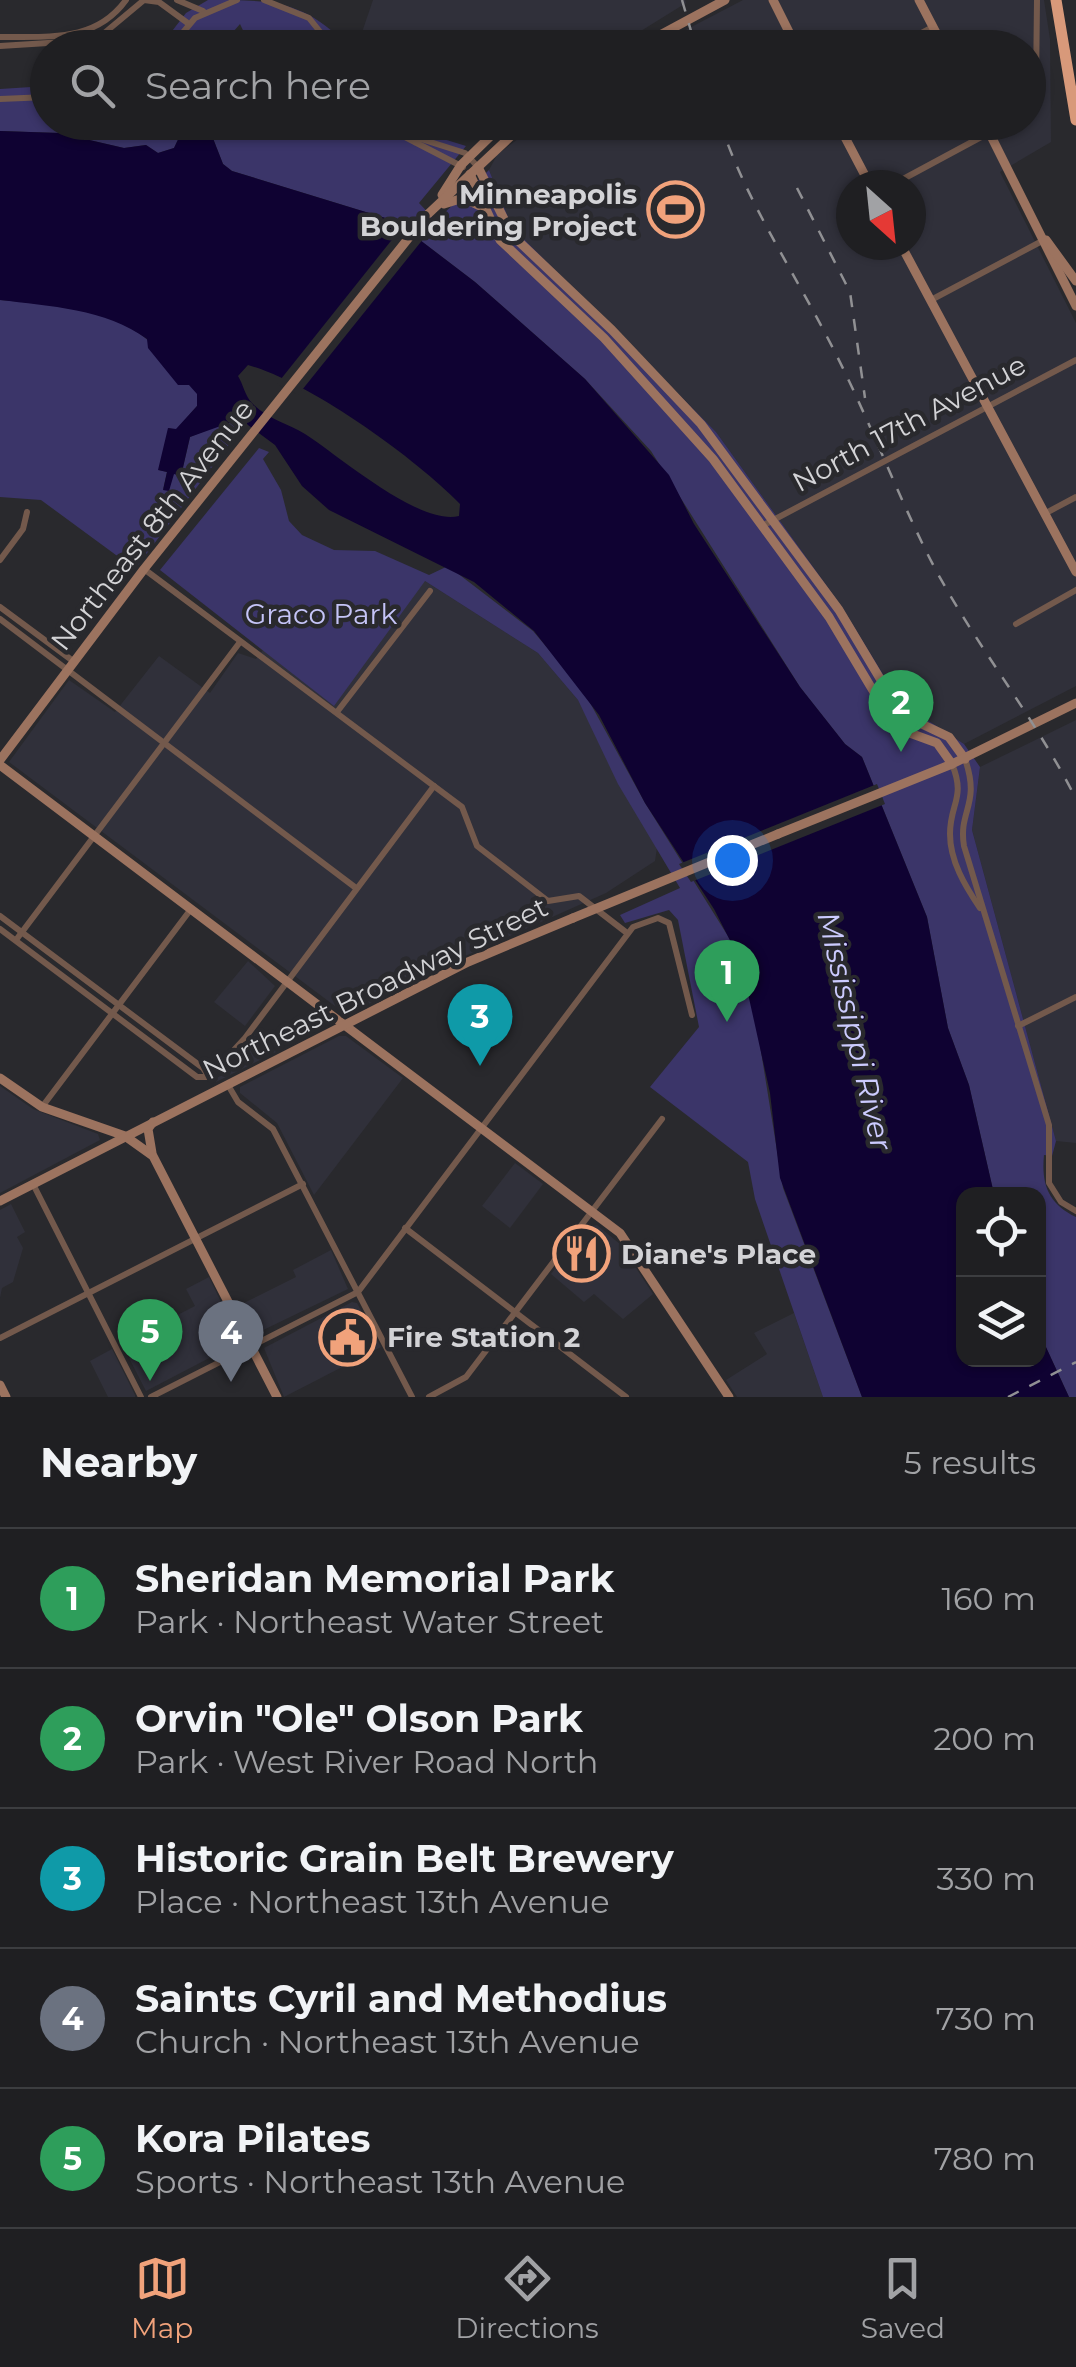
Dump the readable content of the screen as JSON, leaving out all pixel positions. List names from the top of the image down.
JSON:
{
  "streets": {
    "street": ["North 17th Avenue", "Northeast 8th Avenue", "Northeast Broadway Street"]
  },
  "water": ["Mississippi River"],
  "parks": ["Graco Park"],
  "places": {
    "sports": ["Minneapolis Bouldering Project"],
    "restaurant": ["Diane's Place"],
    "public building": ["Fire Station 2"]
  },
  "north": "bottom right",
  "page": {
    "search": "Search here",
    "pins": [
      "2",
      "1",
      "3",
      "5",
      "4"
    ],
    "heading": ["Nearby", "5 results"],
    "list": [
      {
        "mark": "1",
        "name": "Sheridan Memorial Park",
        "note": "Park · Northeast Water Street",
        "value": "160 m"
      },
      {
        "mark": "2",
        "name": "Orvin \"Ole\" Olson Park",
        "note": "Park · West River Road North",
        "value": "200 m"
      },
      {
        "mark": "3",
        "name": "Historic Grain Belt Brewery",
        "note": "Place · Northeast 13th Avenue",
        "value": "330 m"
      },
      {
        "mark": "4",
        "name": "Saints Cyril and Methodius",
        "note": "Church · Northeast 13th Avenue",
        "value": "730 m"
      },
      {
        "mark": "5",
        "name": "Kora Pilates",
        "note": "Sports · Northeast 13th Avenue",
        "value": "780 m"
      }
    ],
    "nav": ["Map", "Directions", "Saved"]
  }
}
